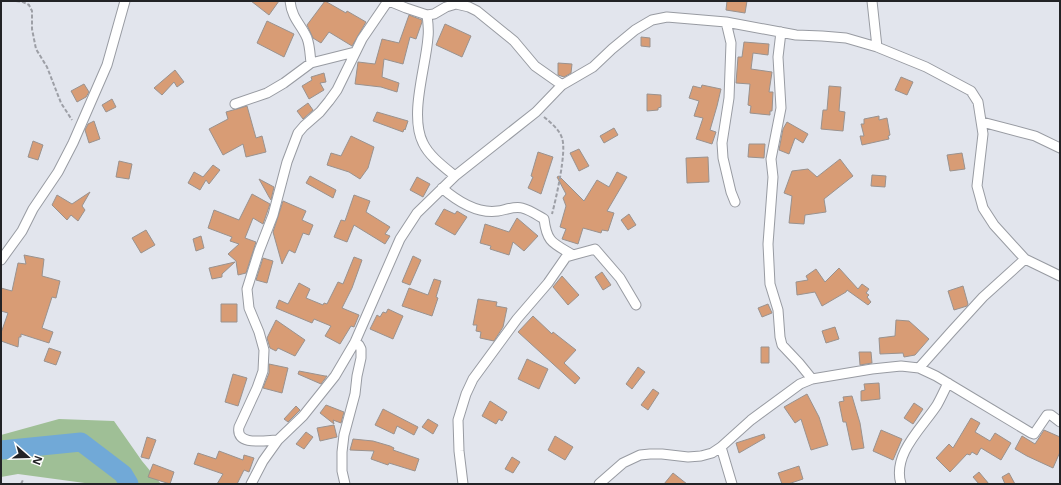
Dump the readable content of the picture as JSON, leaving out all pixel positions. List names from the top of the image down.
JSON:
{
  "north": "right"
}
